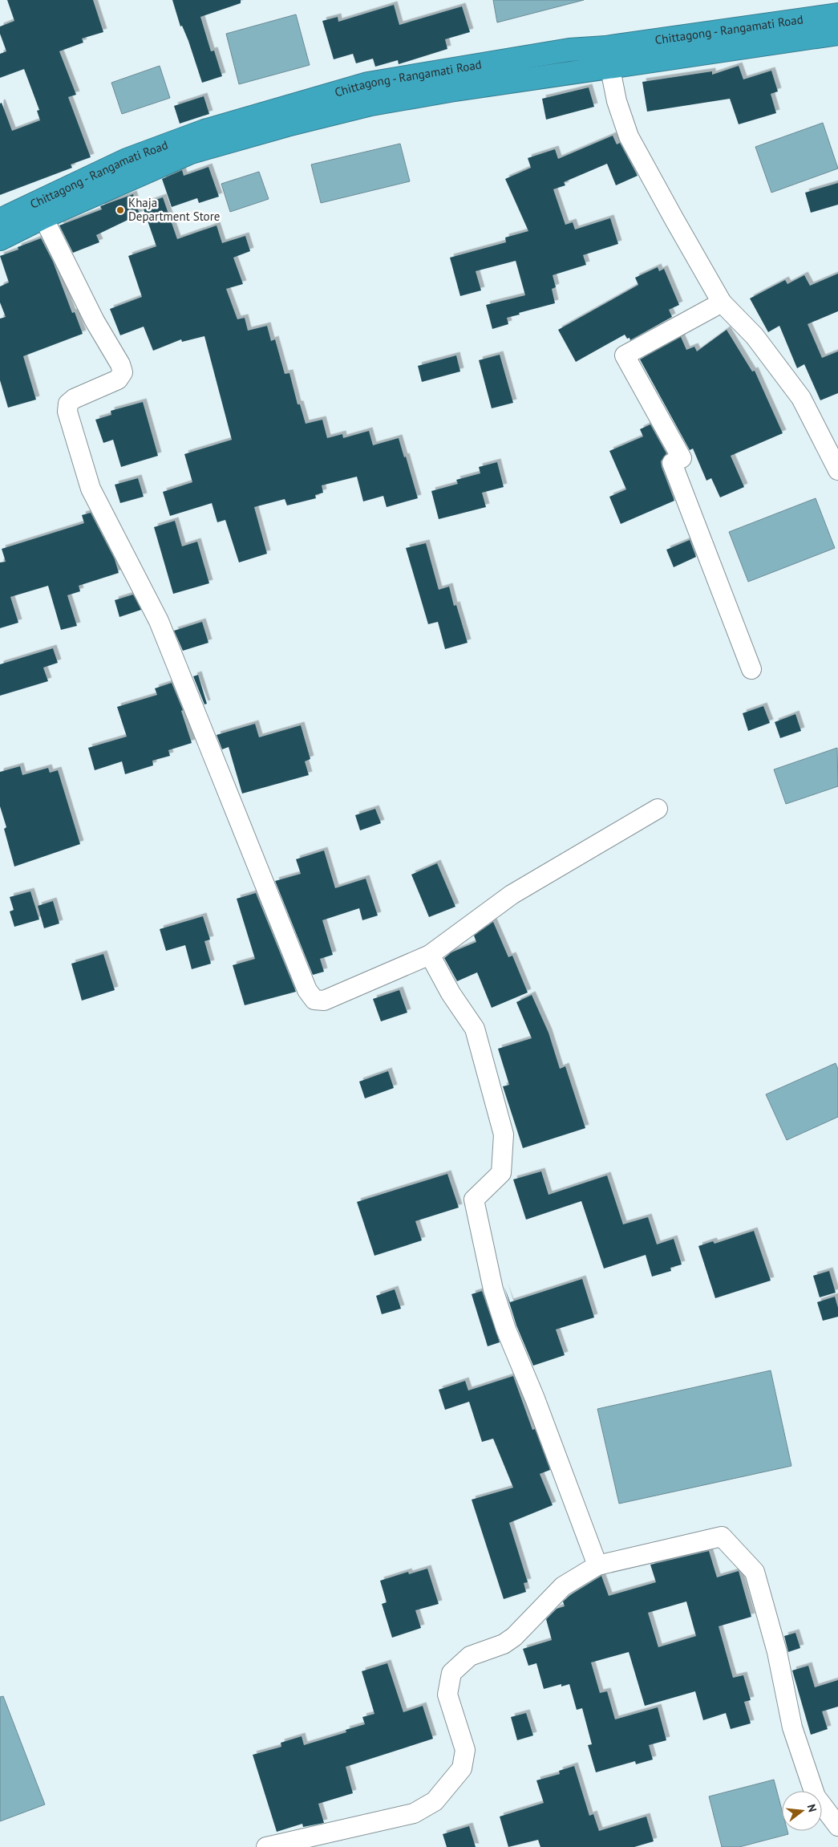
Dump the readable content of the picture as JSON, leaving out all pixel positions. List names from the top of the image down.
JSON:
{
  "streets": {
    "highway": ["Chittagong - Rangamati Road"]
  },
  "places": ["Khaja Department Store"],
  "north": "right"
}
